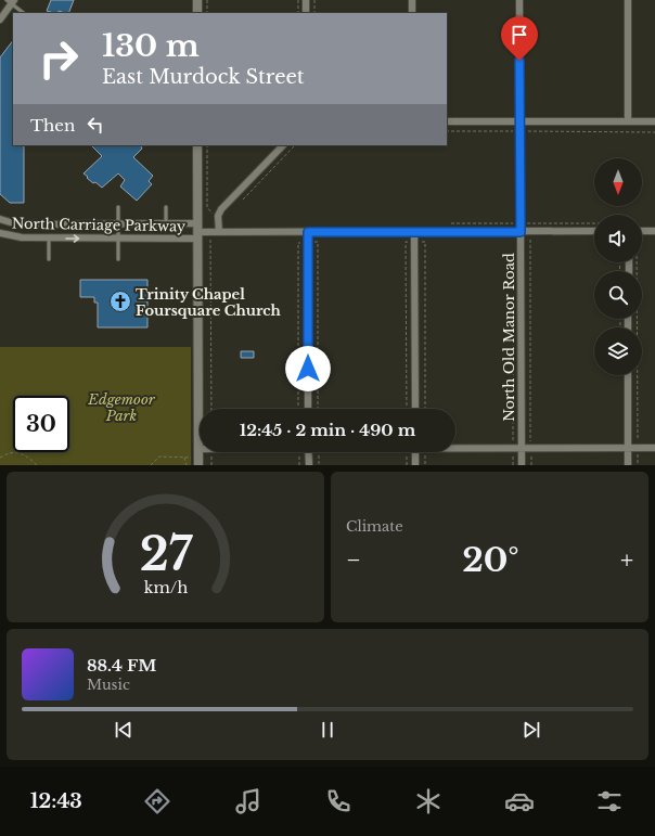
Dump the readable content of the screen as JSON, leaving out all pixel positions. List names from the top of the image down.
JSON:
{
  "streets": {
    "street": ["North Carriage Parkway", "North Old Manor Road"]
  },
  "parks": ["Edgemoor Park"],
  "places": {
    "church": ["Trinity Chapel Foursquare Church"]
  },
  "north": "bottom",
  "page": {
    "turn": ["130 m", "East Murdock Street"],
    "then": "Then",
    "limit": "30",
    "trip": "12:45 · 2 min · 490 m",
    "tile": "Climate",
    "heat": ["−", "20°", "+"],
    "song": ["88.4 FM", "Music"],
    "tabs": "12:43",
    "gauge": ["27", "km/h"]
  }
}
